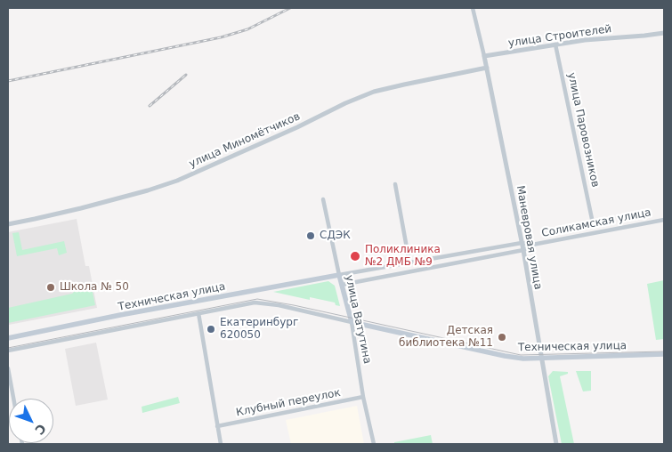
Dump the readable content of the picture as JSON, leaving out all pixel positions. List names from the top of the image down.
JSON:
{
  "streets": {
    "main road": ["Техническая улица", "улица Ватутина"],
    "street": [
      "улица Строителей",
      "улица Паровозников",
      "улица Миномётчиков",
      "Соликамская улица",
      "Маневровая улица",
      "Клубный переулок"
    ]
  },
  "crossings": [
    ["улица Строителей", "улица Паровозников"],
    ["улица Строителей", "Маневровая улица"],
    ["улица Миномётчиков", "Маневровая улица"],
    ["Соликамская улица", "Маневровая улица"],
    ["Соликамская улица", "Техническая улица"],
    ["Соликамская улица", "улица Ватутина"],
    ["Маневровая улица", "Техническая улица"],
    ["Техническая улица", "улица Ватутина"],
    ["улица Ватутина", "Клубный переулок"]
  ],
  "places": [
    "СДЭК",
    "Поликлиника №2 ДМБ №9",
    "Школа № 50",
    "Екатеринбург 620050",
    "Детская библиотека №11"
  ],
  "north": "bottom right"
}
